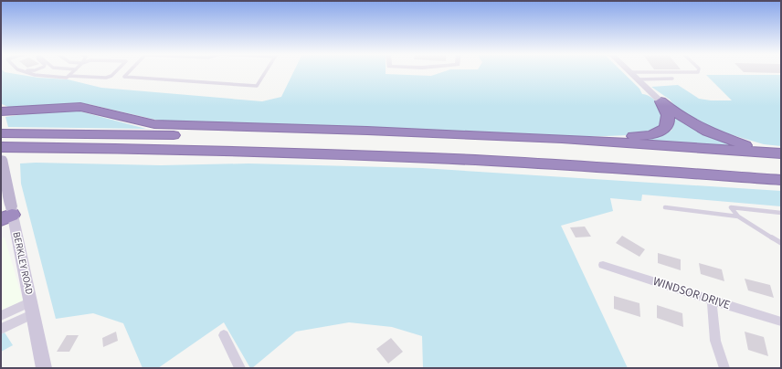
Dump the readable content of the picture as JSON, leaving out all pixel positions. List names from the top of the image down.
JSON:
{
  "streets": {
    "main road": ["BERKLEY ROAD"],
    "street": ["WINDSOR DRIVE"]
  }
}
